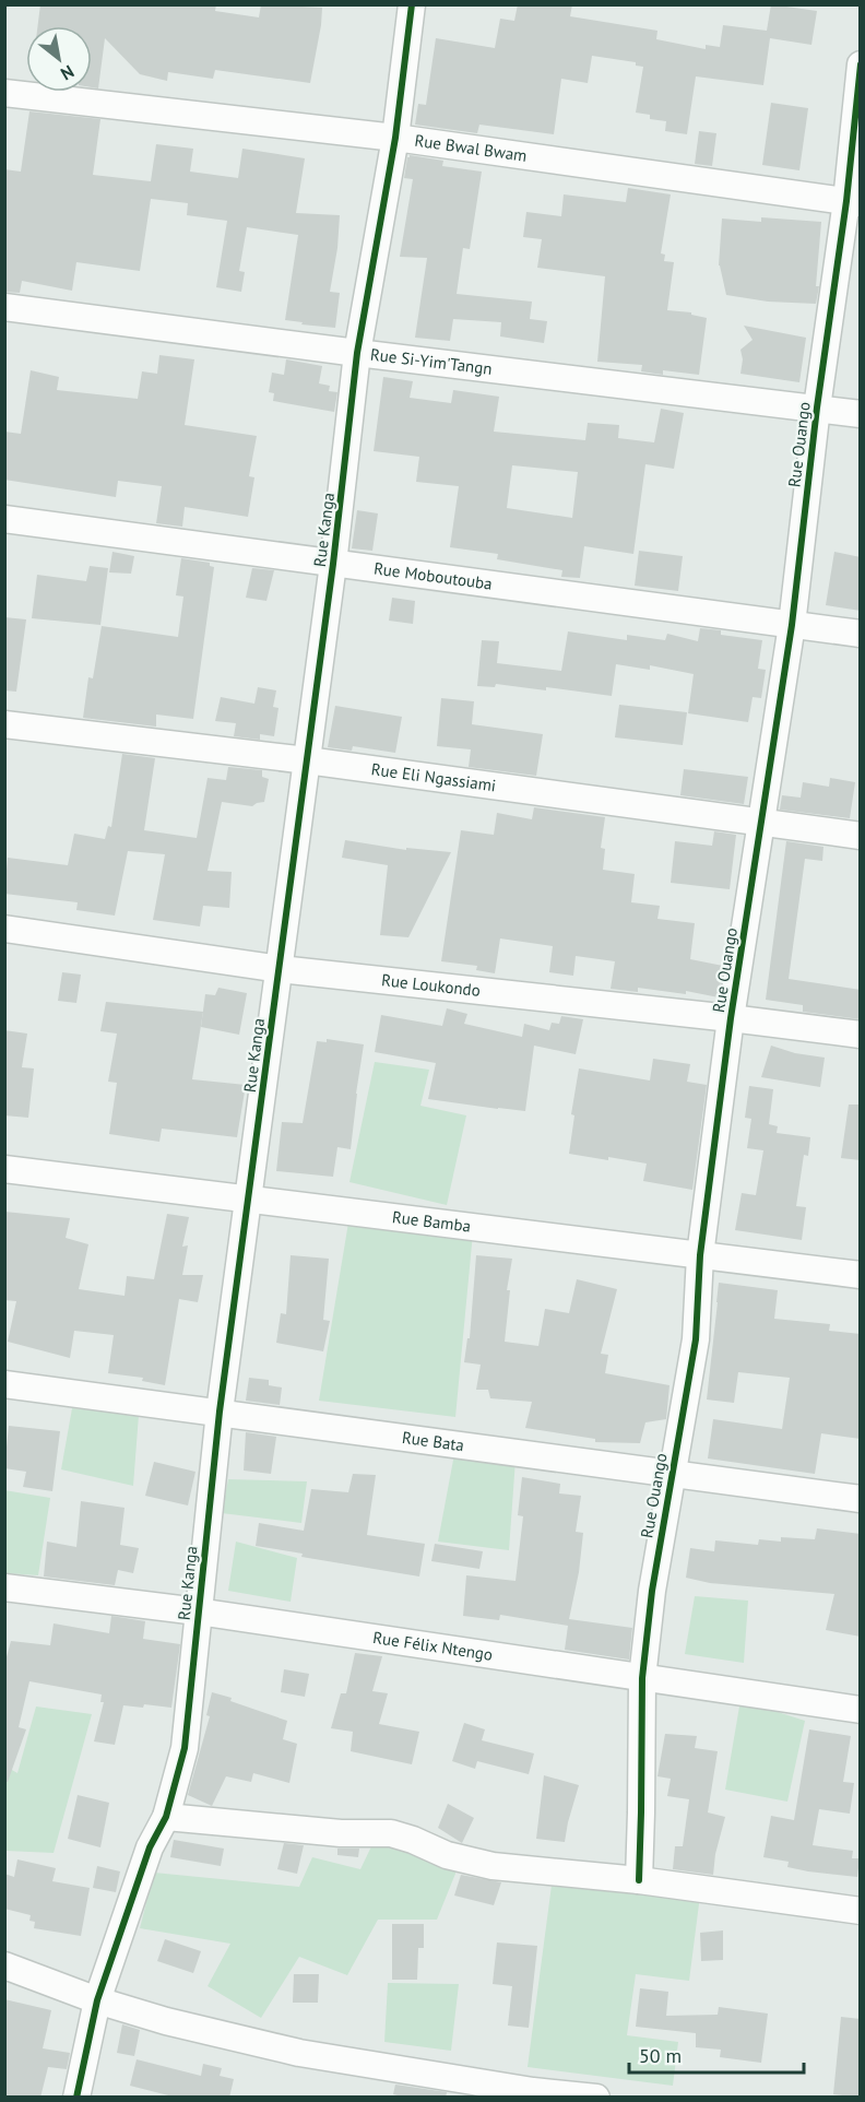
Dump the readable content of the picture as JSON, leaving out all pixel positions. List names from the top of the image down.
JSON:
{
  "streets": {
    "street": [
      "Rue Bwal Bwam",
      "Rue Si-Yim'Tangn",
      "Rue Ouango",
      "Rue Kanga",
      "Rue Moboutouba",
      "Rue Eli Ngassiami",
      "Rue Loukondo",
      "Rue Bamba",
      "Rue Bata",
      "Rue Félix Ntengo"
    ]
  },
  "crossings": [
    ["Rue Bwal Bwam", "Rue Ouango"],
    ["Rue Bwal Bwam", "Rue Kanga"],
    ["Rue Si-Yim'Tangn", "Rue Ouango"],
    ["Rue Si-Yim'Tangn", "Rue Kanga"],
    ["Rue Ouango", "Rue Moboutouba"],
    ["Rue Ouango", "Rue Eli Ngassiami"],
    ["Rue Ouango", "Rue Loukondo"],
    ["Rue Ouango", "Rue Bamba"],
    ["Rue Ouango", "Rue Bata"],
    ["Rue Ouango", "Rue Félix Ntengo"],
    ["Rue Kanga", "Rue Moboutouba"],
    ["Rue Kanga", "Rue Eli Ngassiami"],
    ["Rue Kanga", "Rue Loukondo"],
    ["Rue Kanga", "Rue Bamba"],
    ["Rue Kanga", "Rue Bata"],
    ["Rue Kanga", "Rue Félix Ntengo"]
  ],
  "scale_bar": "50 m",
  "north": "bottom right"
}
